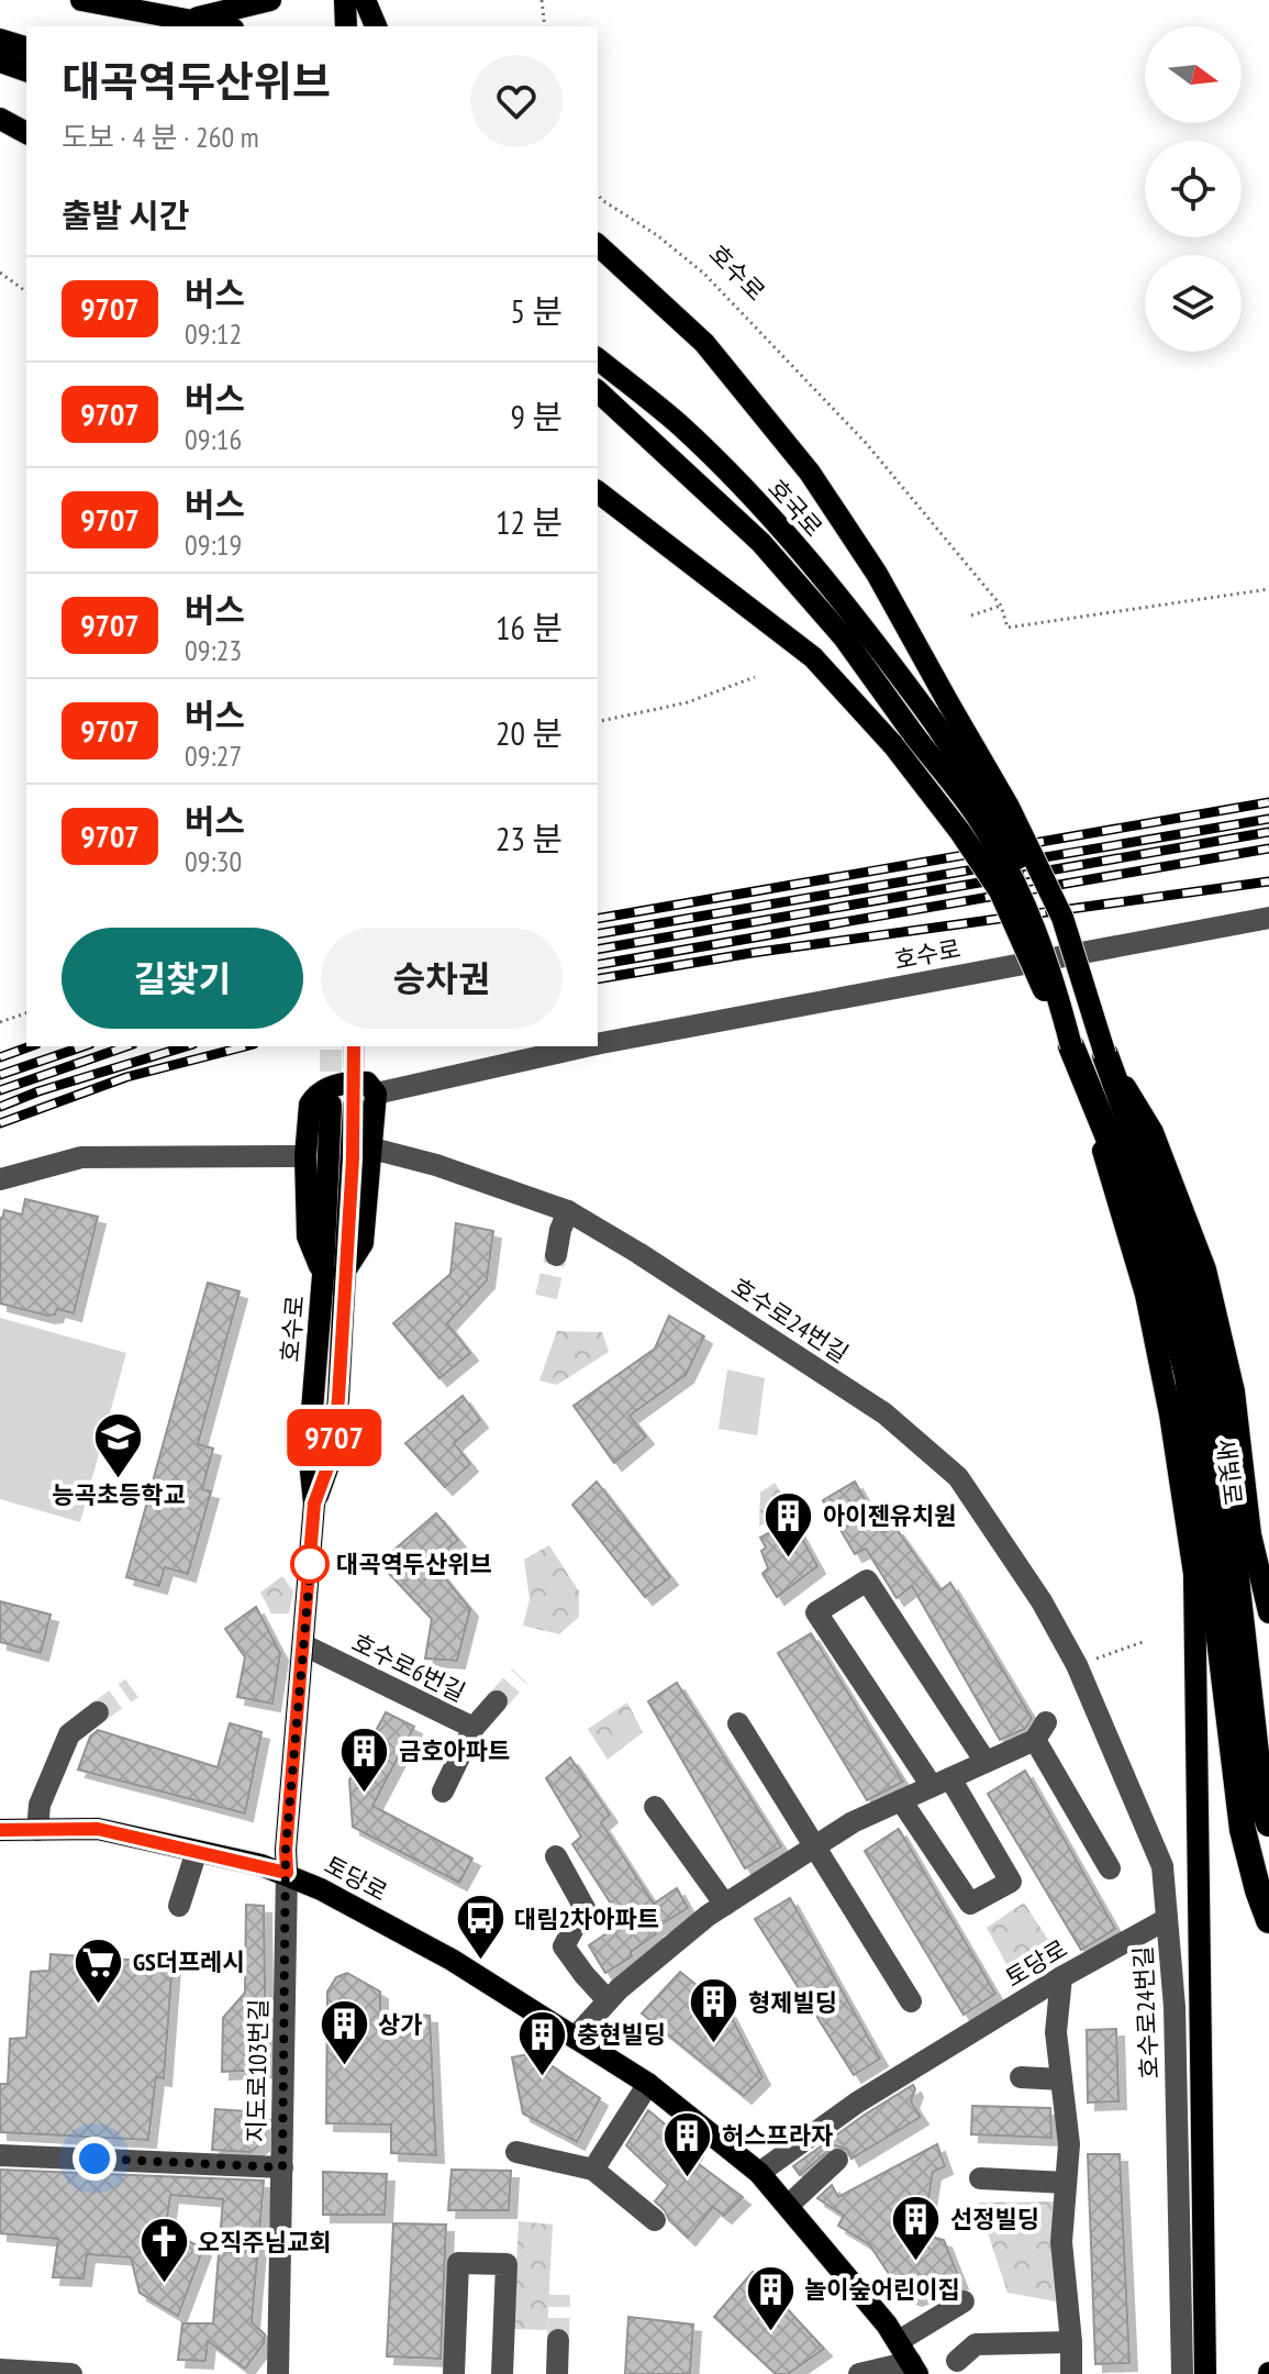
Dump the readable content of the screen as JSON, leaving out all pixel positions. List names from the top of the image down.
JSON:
{
  "streets": {
    "highway": ["새빛로"],
    "main road": ["호수로", "호국로", "토당로"],
    "street": ["호수로24번길", "호수로6번길", "지도로103번길"]
  },
  "crossings": [
    ["호수로", "호수로6번길"],
    ["호수로", "토당로"],
    ["호수로", "지도로103번길"],
    ["호국로", "새빛로"],
    ["호수로24번길", "토당로"],
    ["토당로", "지도로103번길"]
  ],
  "places": {
    "school or university": ["능곡초등학교"],
    "building": [
      "아이젠유치원",
      "금호아파트",
      "형제빌딩",
      "상가",
      "충현빌딩",
      "허스프라자",
      "선정빌딩",
      "놀이숲어린이집"
    ],
    "other": ["대곡역두산위브"],
    "bus stop": ["대림2차아파트"],
    "supermarket": ["GS더프레시"],
    "church": ["오직주님교회"]
  },
  "lines": ["bus line 9707"],
  "north": "right",
  "page": {
    "on_map": "9707",
    "heading": [
      ["대곡역두산위브", "도보 · 4 분 · 260 m"],
      "출발 시간"
    ],
    "list": [
      {
        "mark": "9707",
        "name": "버스",
        "note": "09:12",
        "value": "5 분"
      },
      {
        "mark": "9707",
        "name": "버스",
        "note": "09:16",
        "value": "9 분"
      },
      {
        "mark": "9707",
        "name": "버스",
        "note": "09:19",
        "value": "12 분"
      },
      {
        "mark": "9707",
        "name": "버스",
        "note": "09:23",
        "value": "16 분"
      },
      {
        "mark": "9707",
        "name": "버스",
        "note": "09:27",
        "value": "20 분"
      },
      {
        "mark": "9707",
        "name": "버스",
        "note": "09:30",
        "value": "23 분"
      }
    ],
    "buttons": ["길찾기", "승차권"]
  }
}
